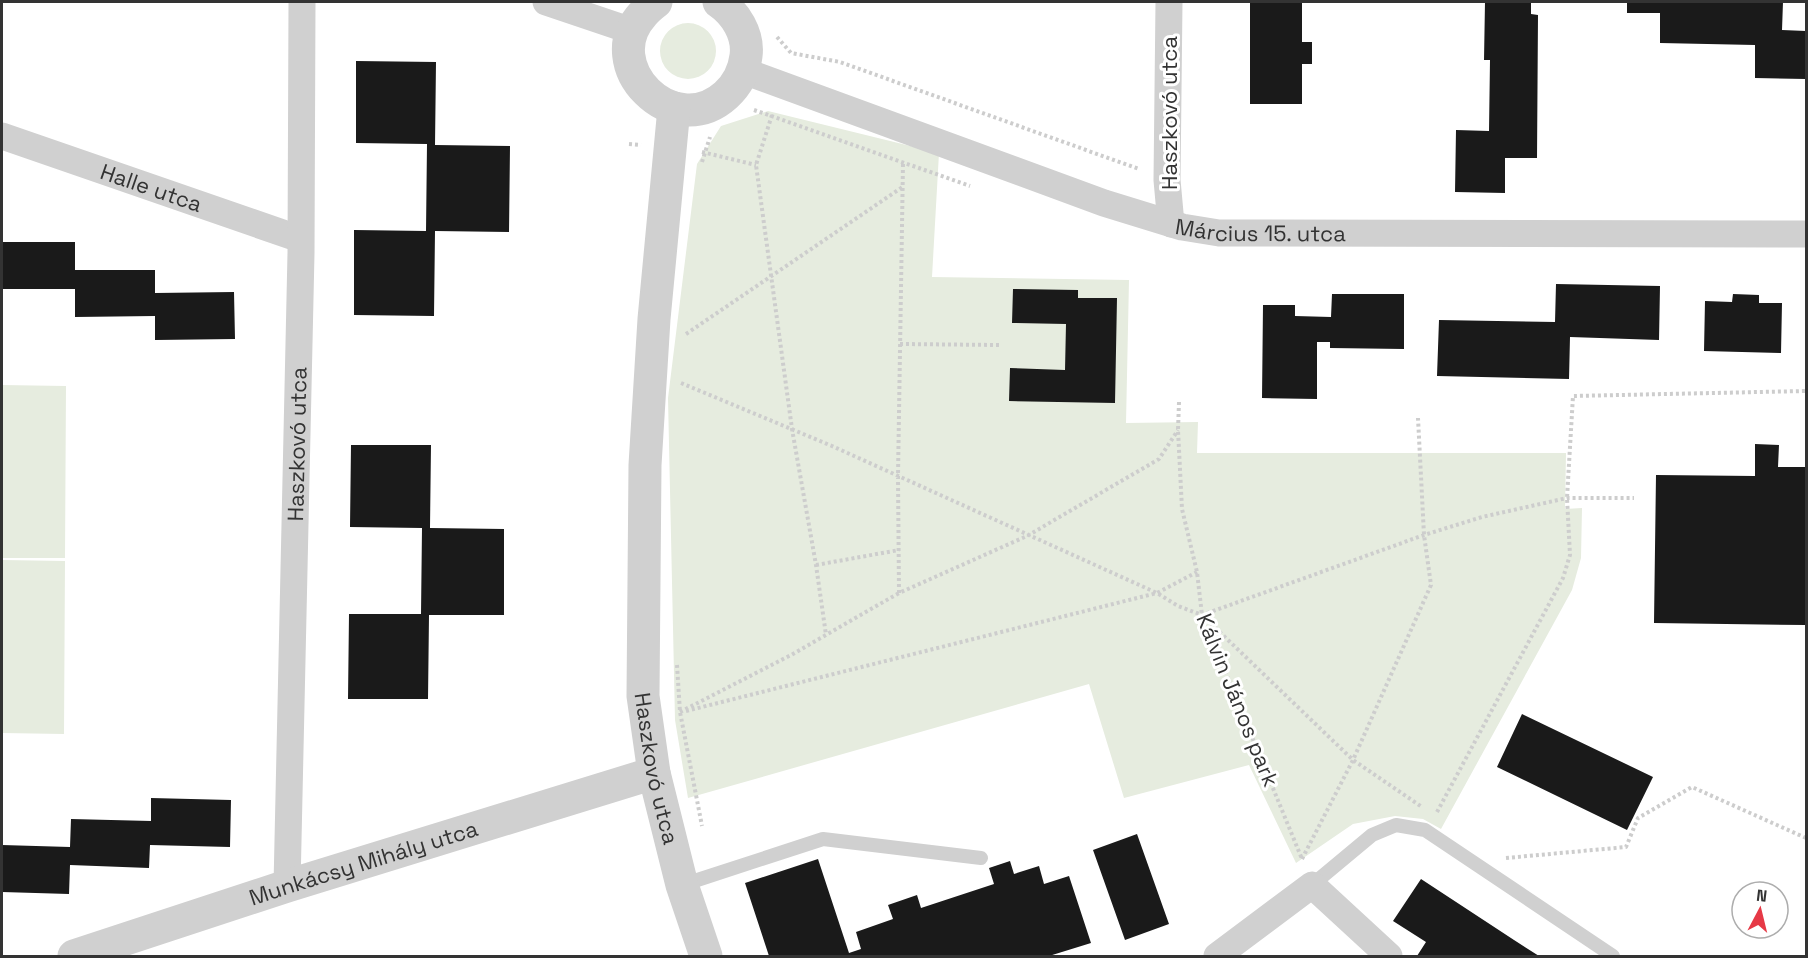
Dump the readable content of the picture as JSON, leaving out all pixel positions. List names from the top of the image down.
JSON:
{
  "streets": {
    "street": [
      "Haszkovó utca",
      "Halle utca",
      "Március 15. utca",
      "Munkácsy Mihály utca"
    ],
    "path": ["Kálvin János park"]
  },
  "crossings": [
    ["Haszkovó utca", "Halle utca"],
    ["Haszkovó utca", "Március 15. utca"],
    ["Haszkovó utca", "Munkácsy Mihály utca"]
  ],
  "north": "top"
}
